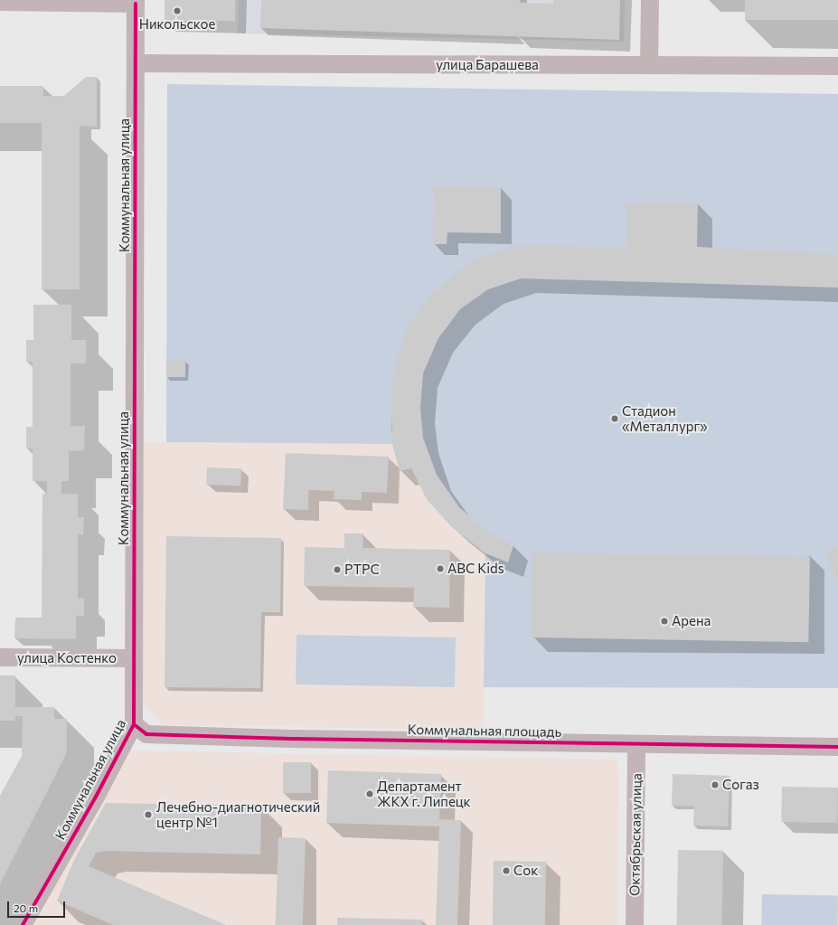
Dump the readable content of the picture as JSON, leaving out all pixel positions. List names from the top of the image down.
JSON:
{
  "streets": {
    "street": [
      "улица Барашева",
      "Коммунальная улица",
      "улица Костенко",
      "Коммунальная площадь",
      "Октябрьская улица"
    ]
  },
  "crossings": [
    ["улица Барашева", "Коммунальная улица"],
    ["Коммунальная улица", "улица Костенко"],
    ["Коммунальная улица", "Коммунальная площадь"],
    ["Коммунальная площадь", "Октябрьская улица"]
  ],
  "places": [
    "Никольское",
    "Стадион «Металлург»",
    "ABC Kids",
    "РТРС",
    "Арена",
    "Согаз",
    "Департамент ЖКХ г. Липецк",
    "Лечебно-диагнотический центр №1",
    "Сок"
  ],
  "scale_bar": "20 m"
}
